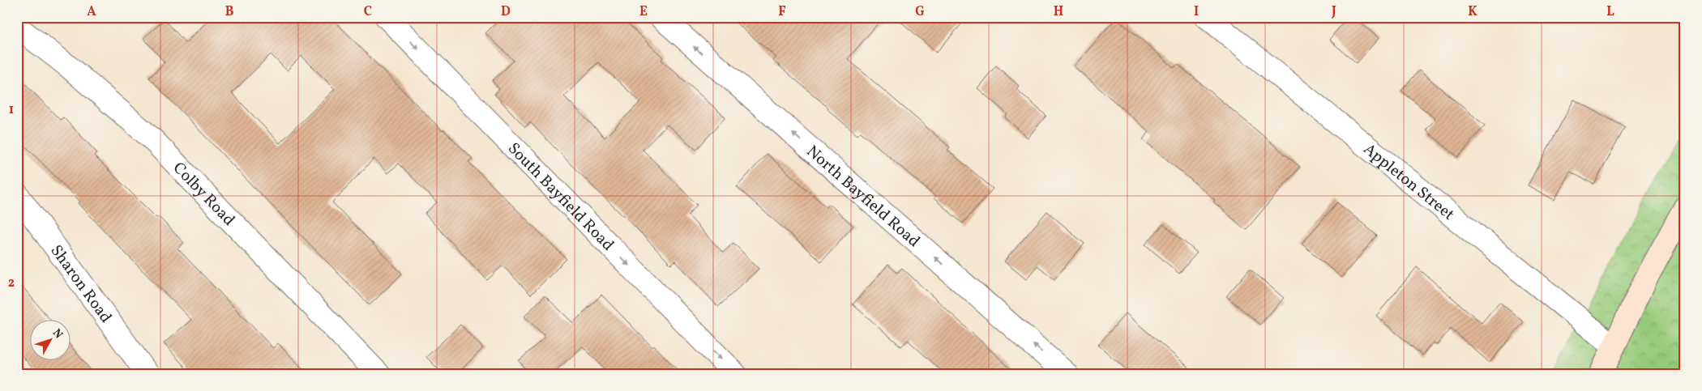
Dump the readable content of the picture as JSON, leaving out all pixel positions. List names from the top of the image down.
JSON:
{
  "streets": {
    "street": [
      "Appleton Street",
      "Colby Road",
      "North Bayfield Road",
      "South Bayfield Road",
      "Sharon Road"
    ]
  },
  "one_way": ["North Bayfield Road", "South Bayfield Road"],
  "north": "top right",
  "grid": {
    "columns": [
      "A",
      "B",
      "C",
      "D",
      "E",
      "F",
      "G",
      "H",
      "I",
      "J",
      "K",
      "L"
    ],
    "rows": ["1", "2"]
  }
}
